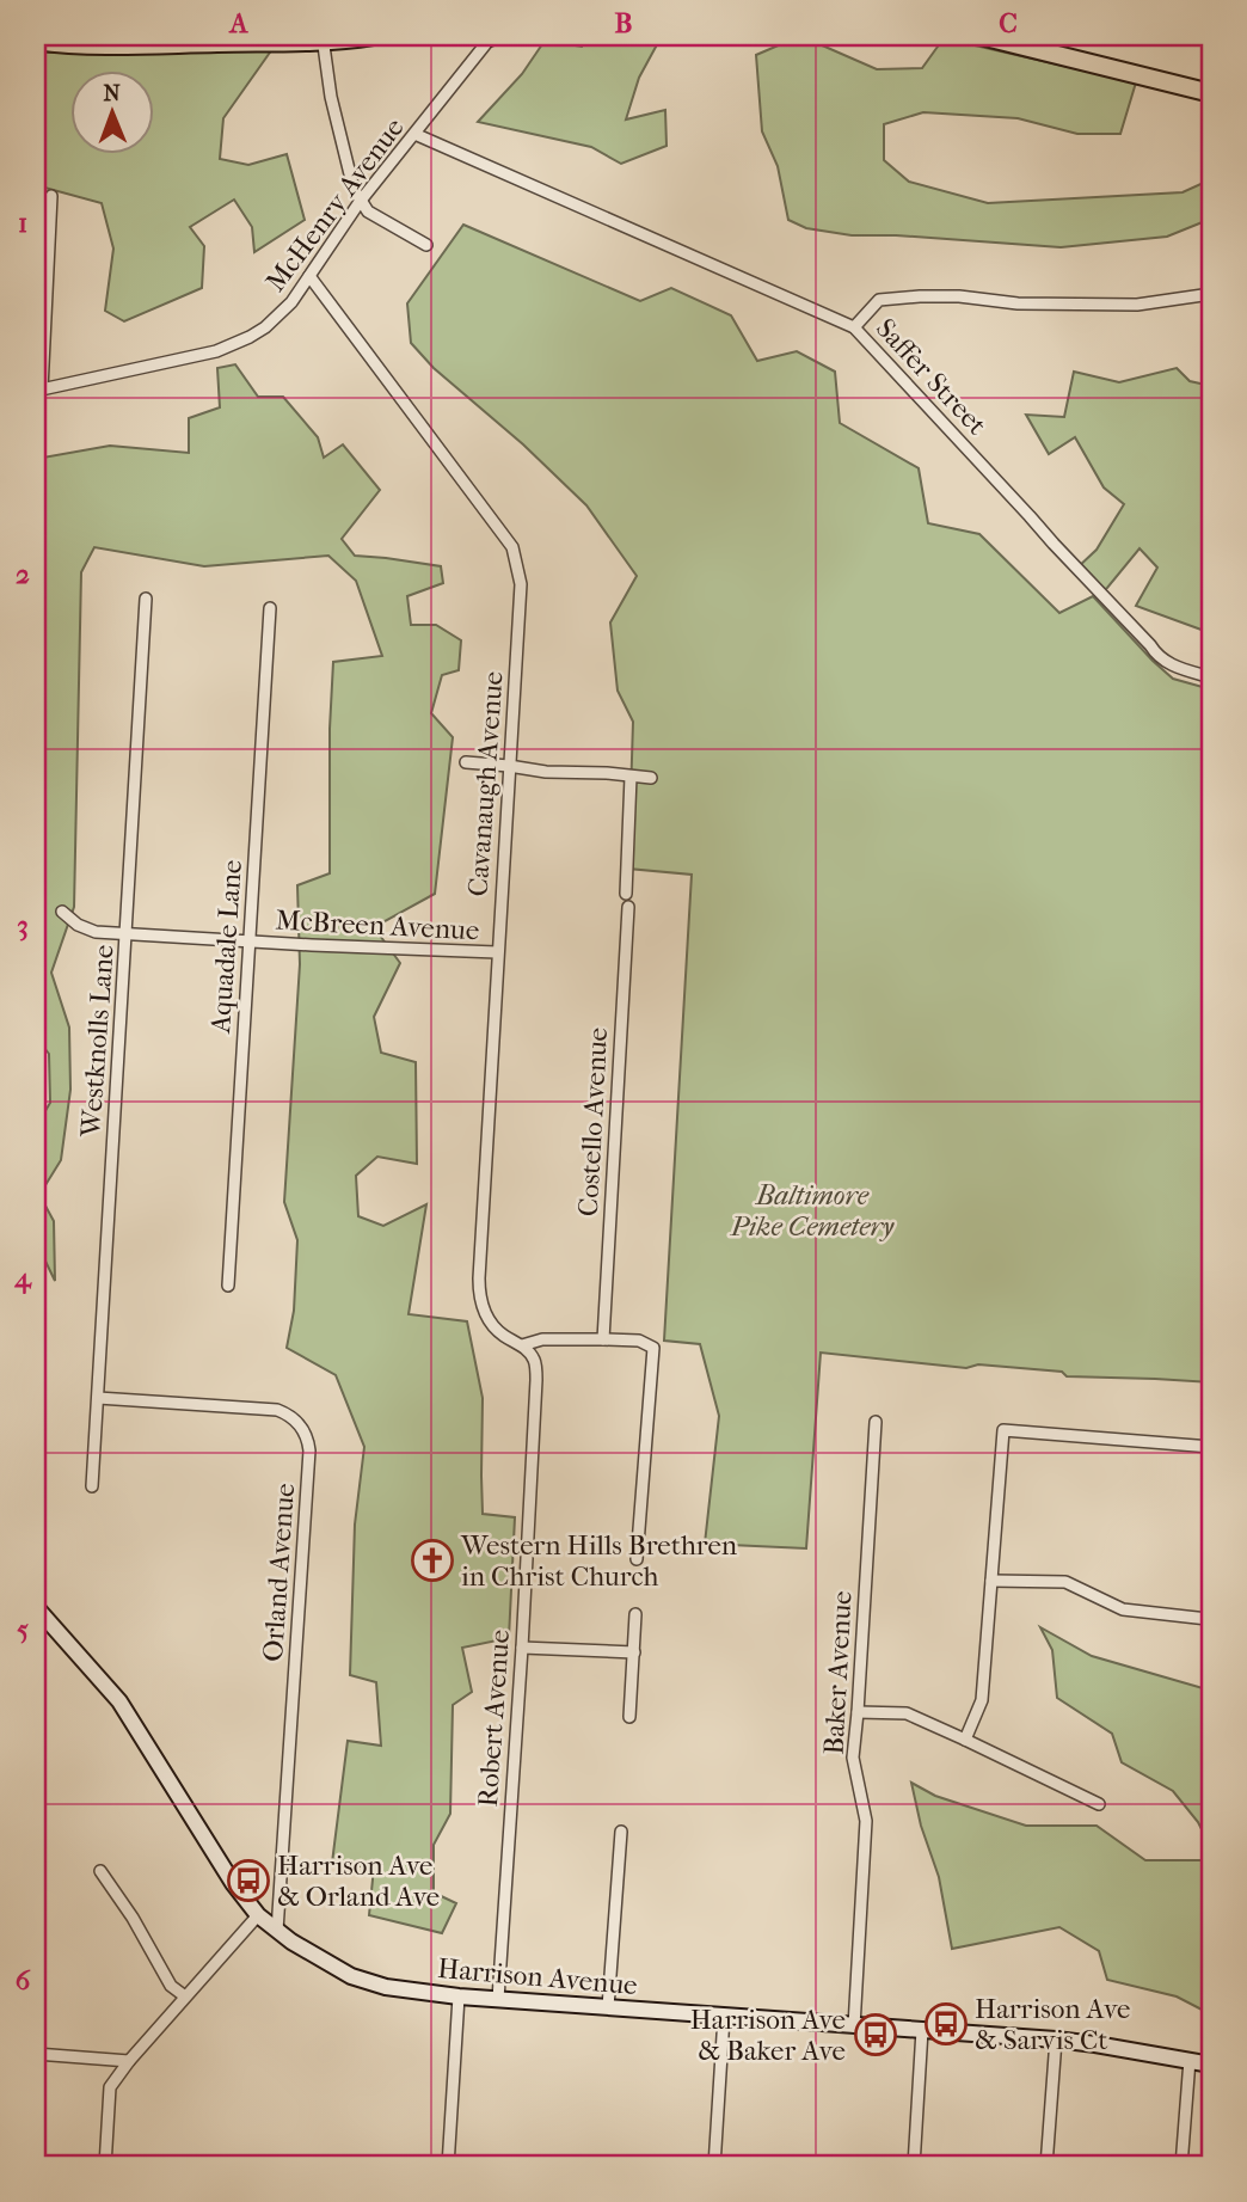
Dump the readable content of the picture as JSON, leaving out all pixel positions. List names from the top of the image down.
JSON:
{
  "streets": {
    "main road": ["Harrison Avenue"],
    "street": [
      "McHenry Avenue",
      "Saffer Street",
      "Cavanaugh Avenue",
      "McBreen Avenue",
      "Aquadale Lane",
      "Westknolls Lane",
      "Costello Avenue",
      "Orland Avenue",
      "Baker Avenue",
      "Robert Avenue"
    ]
  },
  "crossings": [
    ["McHenry Avenue", "Saffer Street"],
    ["McHenry Avenue", "Cavanaugh Avenue"],
    ["Cavanaugh Avenue", "McBreen Avenue"],
    ["Cavanaugh Avenue", "Robert Avenue"],
    ["McBreen Avenue", "Aquadale Lane"],
    ["McBreen Avenue", "Westknolls Lane"],
    ["Westknolls Lane", "Orland Avenue"],
    ["Orland Avenue", "Harrison Avenue"],
    ["Baker Avenue", "Harrison Avenue"],
    ["Robert Avenue", "Harrison Avenue"]
  ],
  "parks": ["Baltimore Pike Cemetery"],
  "places": {
    "church": ["Western Hills Brethren in Christ Church"],
    "bus stop": ["Harrison Ave & Orland Ave", "Harrison Ave & Sarvis Ct", "Harrison Ave & Baker Ave"]
  },
  "north": "top",
  "grid": {
    "columns": ["A", "B", "C"],
    "rows": [
      "1",
      "2",
      "3",
      "4",
      "5",
      "6"
    ]
  }
}
